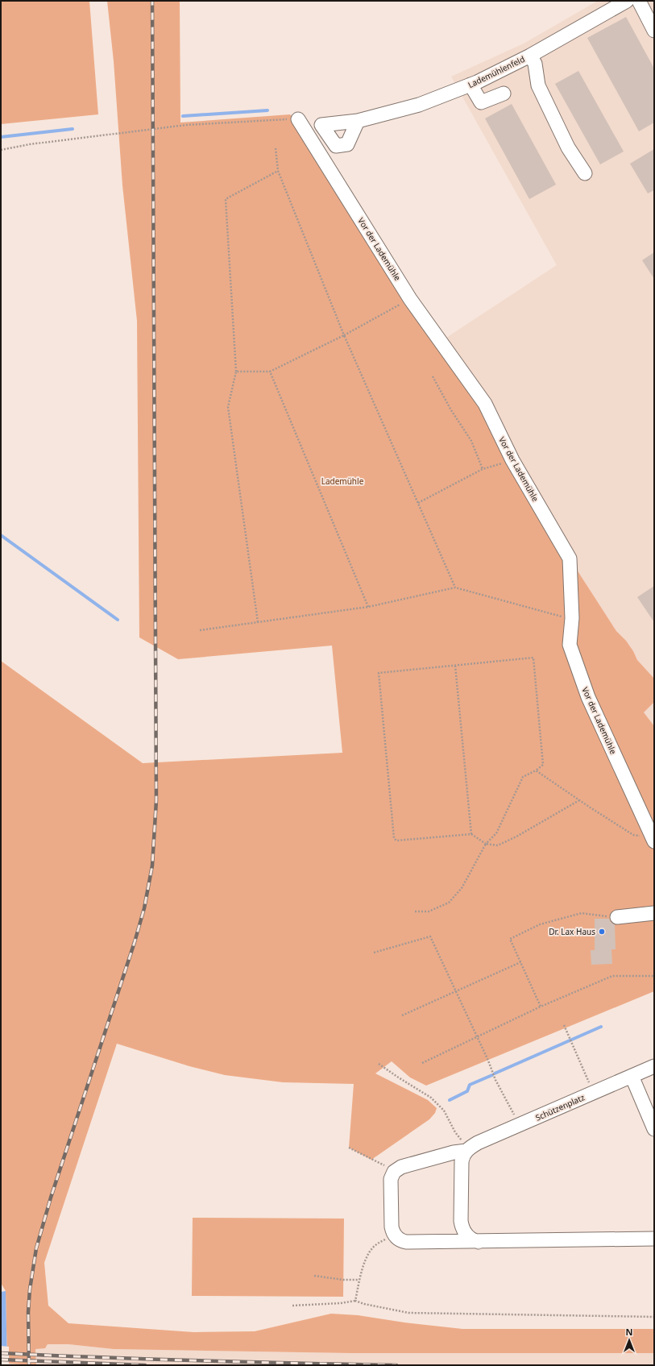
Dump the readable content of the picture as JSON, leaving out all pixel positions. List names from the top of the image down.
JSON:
{
  "streets": {
    "street": ["Lademühlenfeld", "Vor der Lademühle", "Schützenplatz"]
  },
  "parks": ["Lademühle"],
  "places": ["Dr. Lax Haus"],
  "north": "top"
}
